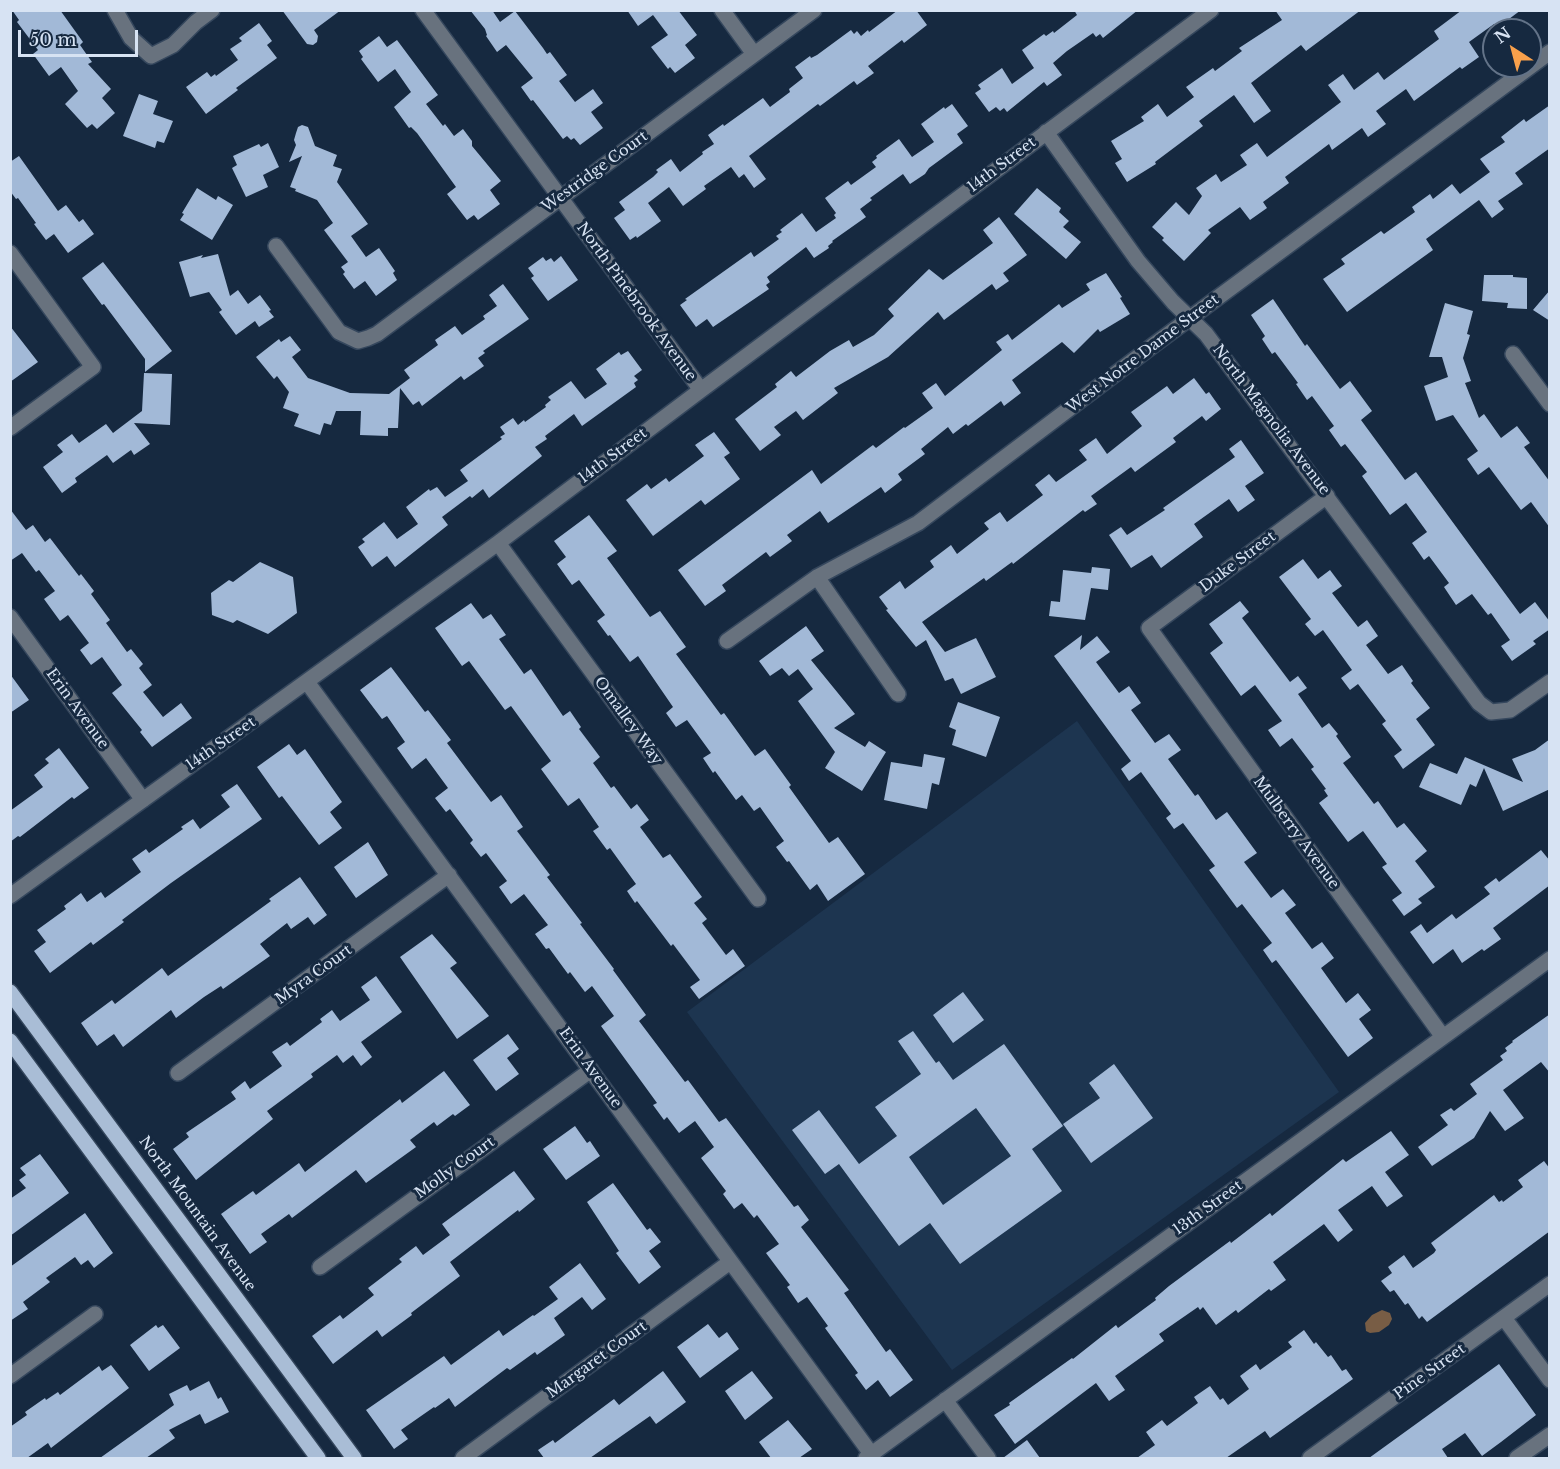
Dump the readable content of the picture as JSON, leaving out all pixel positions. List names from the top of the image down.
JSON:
{
  "streets": {
    "main road": ["North Mountain Avenue"],
    "street": [
      "14th Street",
      "Westridge Court",
      "North Pinebrook Avenue",
      "West Notre Dame Street",
      "North Magnolia Avenue",
      "Duke Street",
      "Erin Avenue",
      "Omalley Way",
      "Mulberry Avenue",
      "Myra Court",
      "Molly Court",
      "13th Street",
      "Margaret Court",
      "Pine Street"
    ]
  },
  "crossings": [
    ["14th Street", "North Pinebrook Avenue"],
    ["14th Street", "North Magnolia Avenue"],
    ["14th Street", "Erin Avenue"],
    ["14th Street", "Omalley Way"],
    ["Westridge Court", "North Pinebrook Avenue"],
    ["West Notre Dame Street", "North Magnolia Avenue"],
    ["North Magnolia Avenue", "Duke Street"],
    ["Duke Street", "Mulberry Avenue"],
    ["Erin Avenue", "Myra Court"],
    ["Erin Avenue", "Molly Court"],
    ["Erin Avenue", "13th Street"],
    ["Erin Avenue", "Margaret Court"],
    ["Mulberry Avenue", "13th Street"]
  ],
  "scale_bar": "50 m",
  "north": "top left"
}
